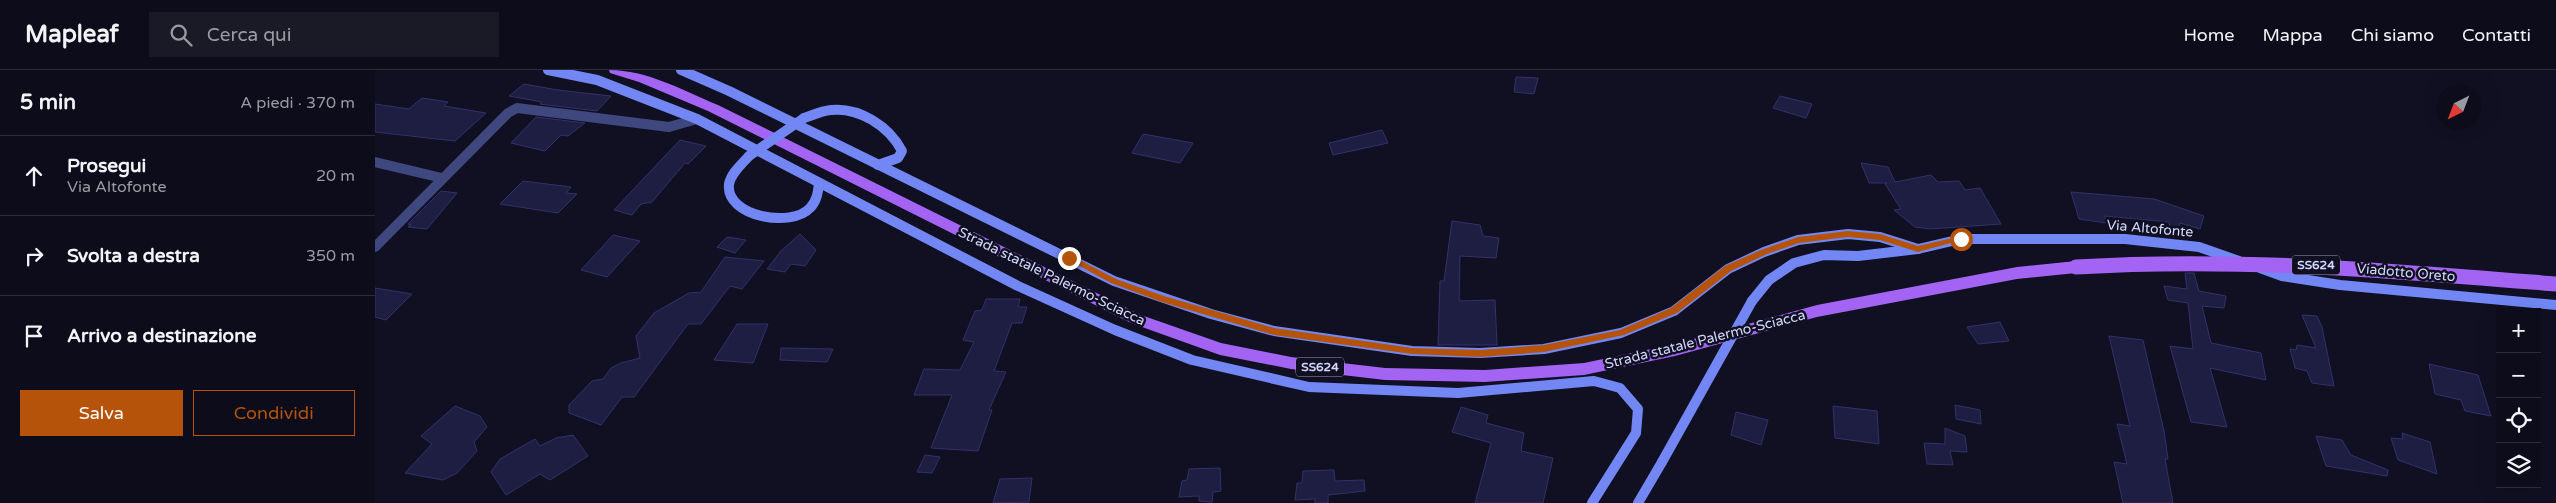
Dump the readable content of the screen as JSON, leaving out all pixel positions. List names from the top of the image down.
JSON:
{
  "streets": {
    "main road": [
      "Via Altofonte",
      "SS624",
      "Viadotto Oreto",
      "Strada statale Palermo-Sciacca"
    ]
  },
  "crossings": [
    ["Viadotto Oreto", "Strada statale Palermo-Sciacca"]
  ],
  "north": "bottom left",
  "page": {
    "header": "Mapleaf",
    "search": "Cerca qui",
    "nav": [
      "Home",
      "Mappa",
      "Chi siamo",
      "Contatti"
    ],
    "heading": ["5 min", "A piedi · 370 m"],
    "list": [
      ["Prosegui", "Via Altofonte", "20 m"],
      ["Svolta a destra", "350 m"],
      "Arrivo a destinazione"
    ],
    "map_buttons": ["+", "−"],
    "buttons": ["Salva", "Condividi"]
  }
}
